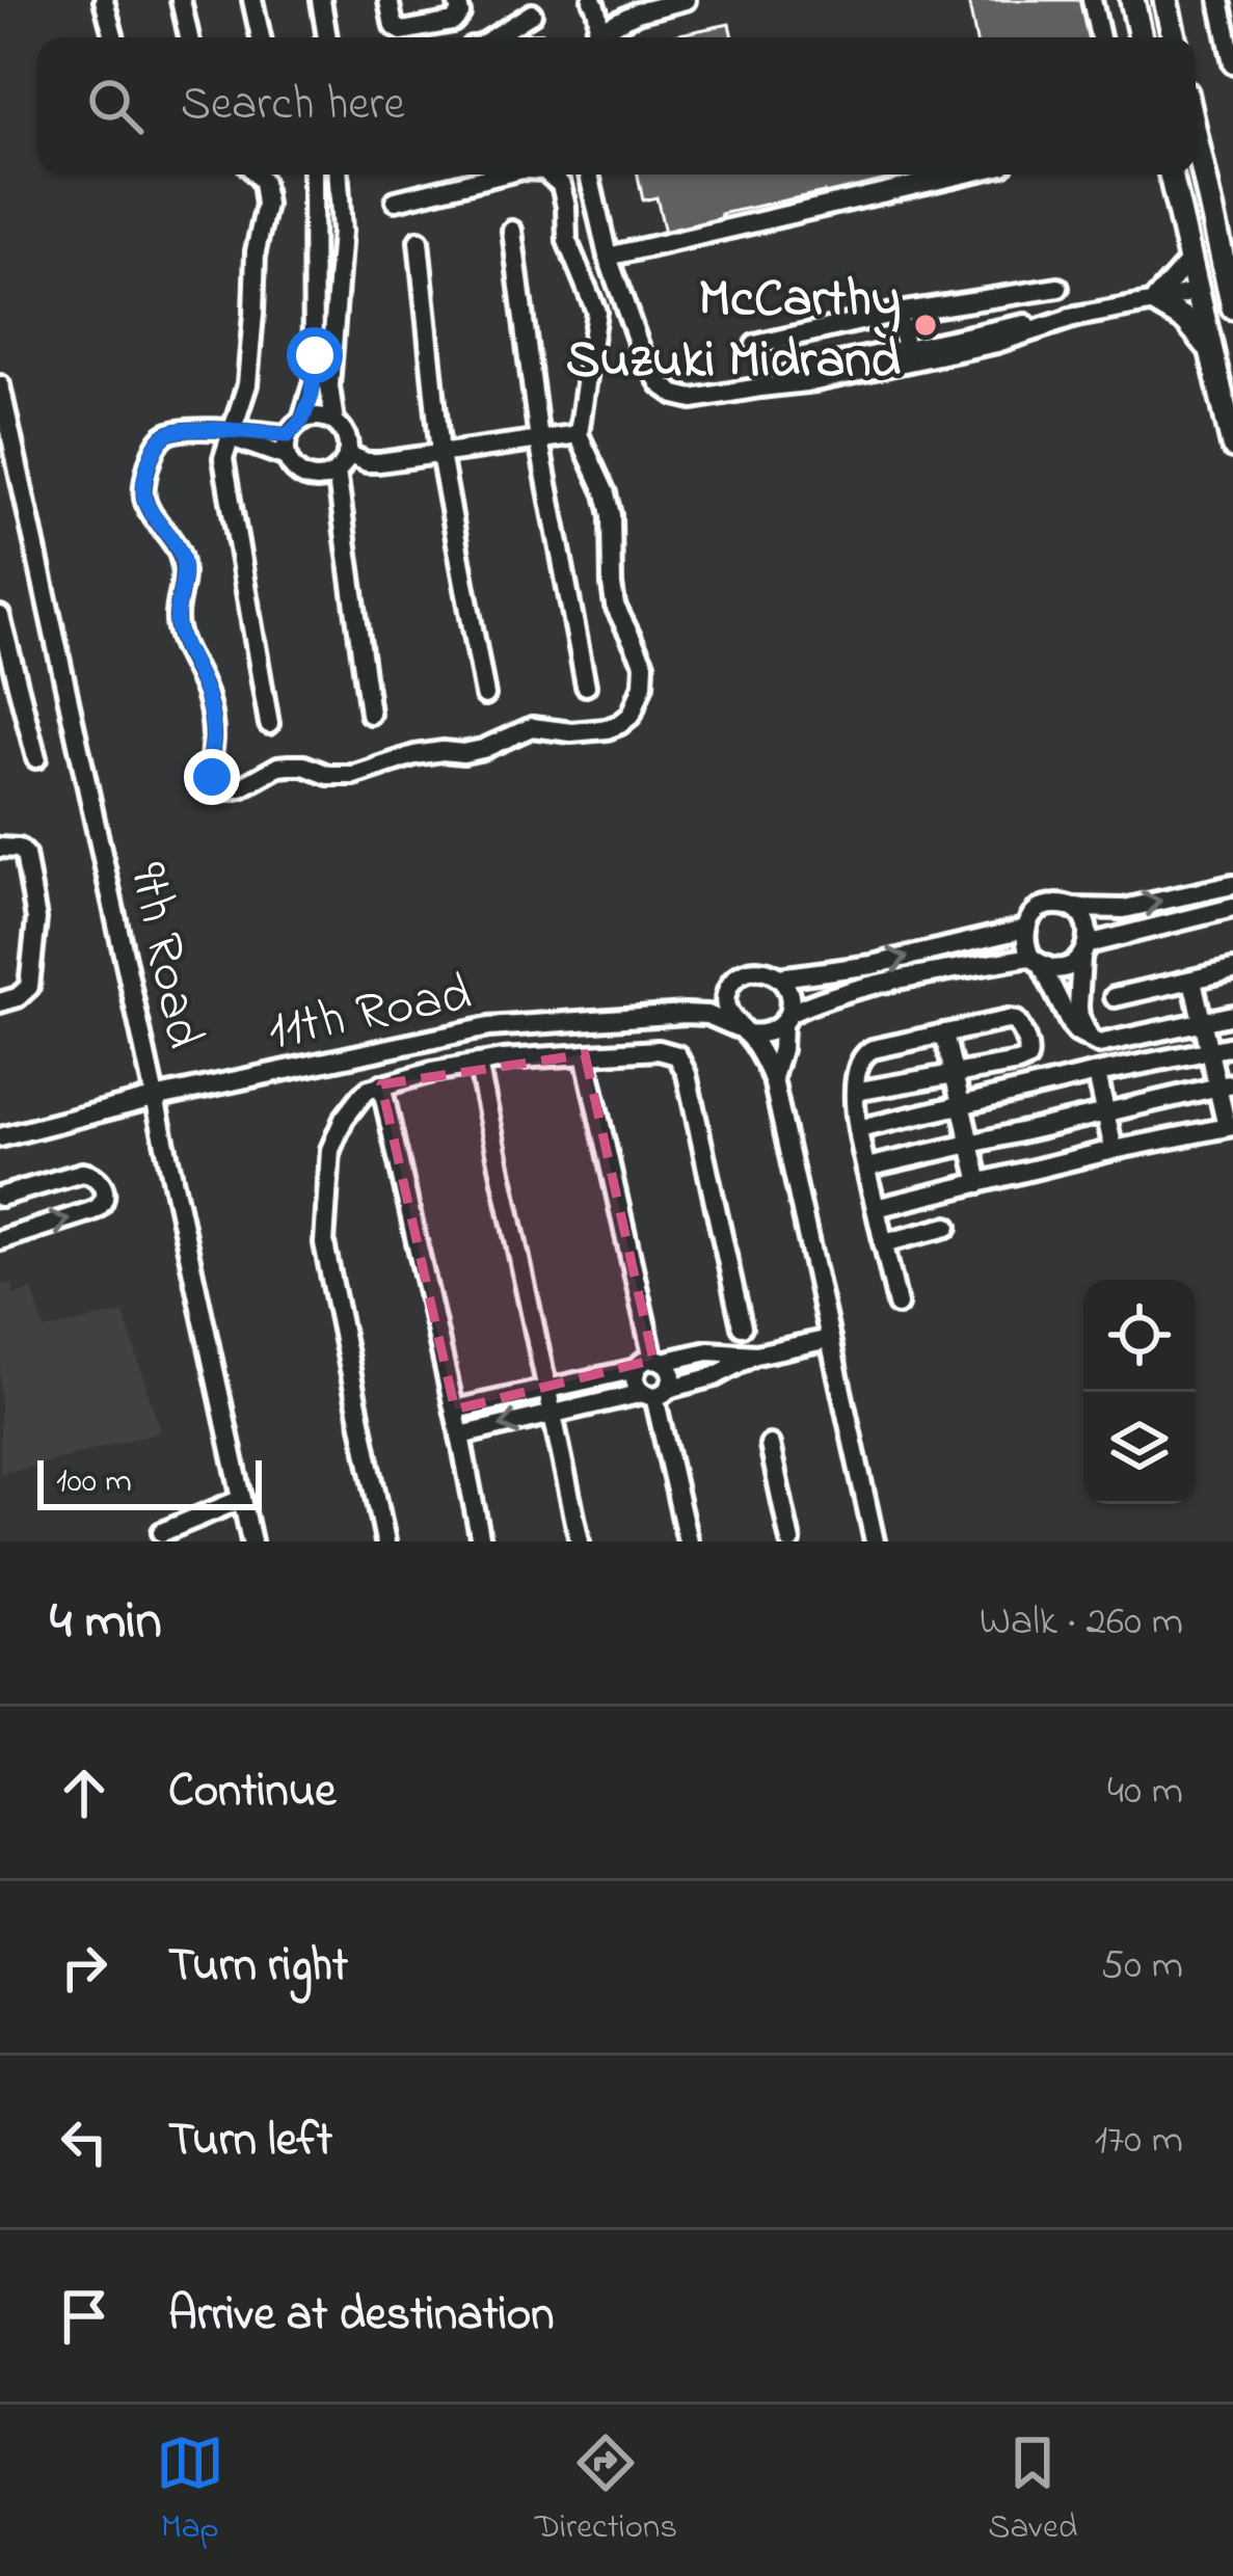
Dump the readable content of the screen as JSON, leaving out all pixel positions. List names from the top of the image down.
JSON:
{
  "streets": {
    "street": ["9th Road", "11th Road"]
  },
  "crossings": [
    ["9th Road", "11th Road"]
  ],
  "places": ["McCarthy Suzuki Midrand"],
  "scale_bar": "100 m",
  "page": {
    "search": "Search here",
    "scale": "100 m",
    "heading": ["4 min", "Walk · 260 m"],
    "list": [
      ["Continue", "40 m"],
      ["Turn right", "50 m"],
      ["Turn left", "170 m"],
      "Arrive at destination"
    ],
    "nav": ["Map", "Directions", "Saved"]
  }
}
